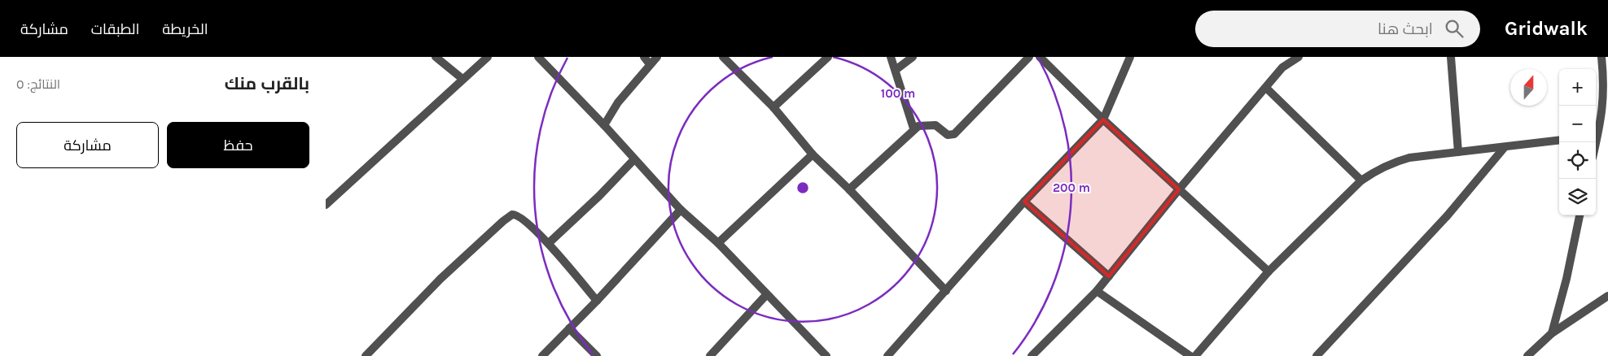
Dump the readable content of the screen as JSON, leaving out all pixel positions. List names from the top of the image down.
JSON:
{
  "north": "top",
  "page": {
    "header": "Gridwalk",
    "search": "ابحث هنا",
    "nav": ["الخريطة", "الطبقات", "مشاركة"],
    "heading": ["بالقرب منك", "النتائج: 0"],
    "map_buttons": ["+", "−"],
    "buttons": ["حفظ", "مشاركة"]
  },
  "rings": ["100 m", "200 m"]
}
